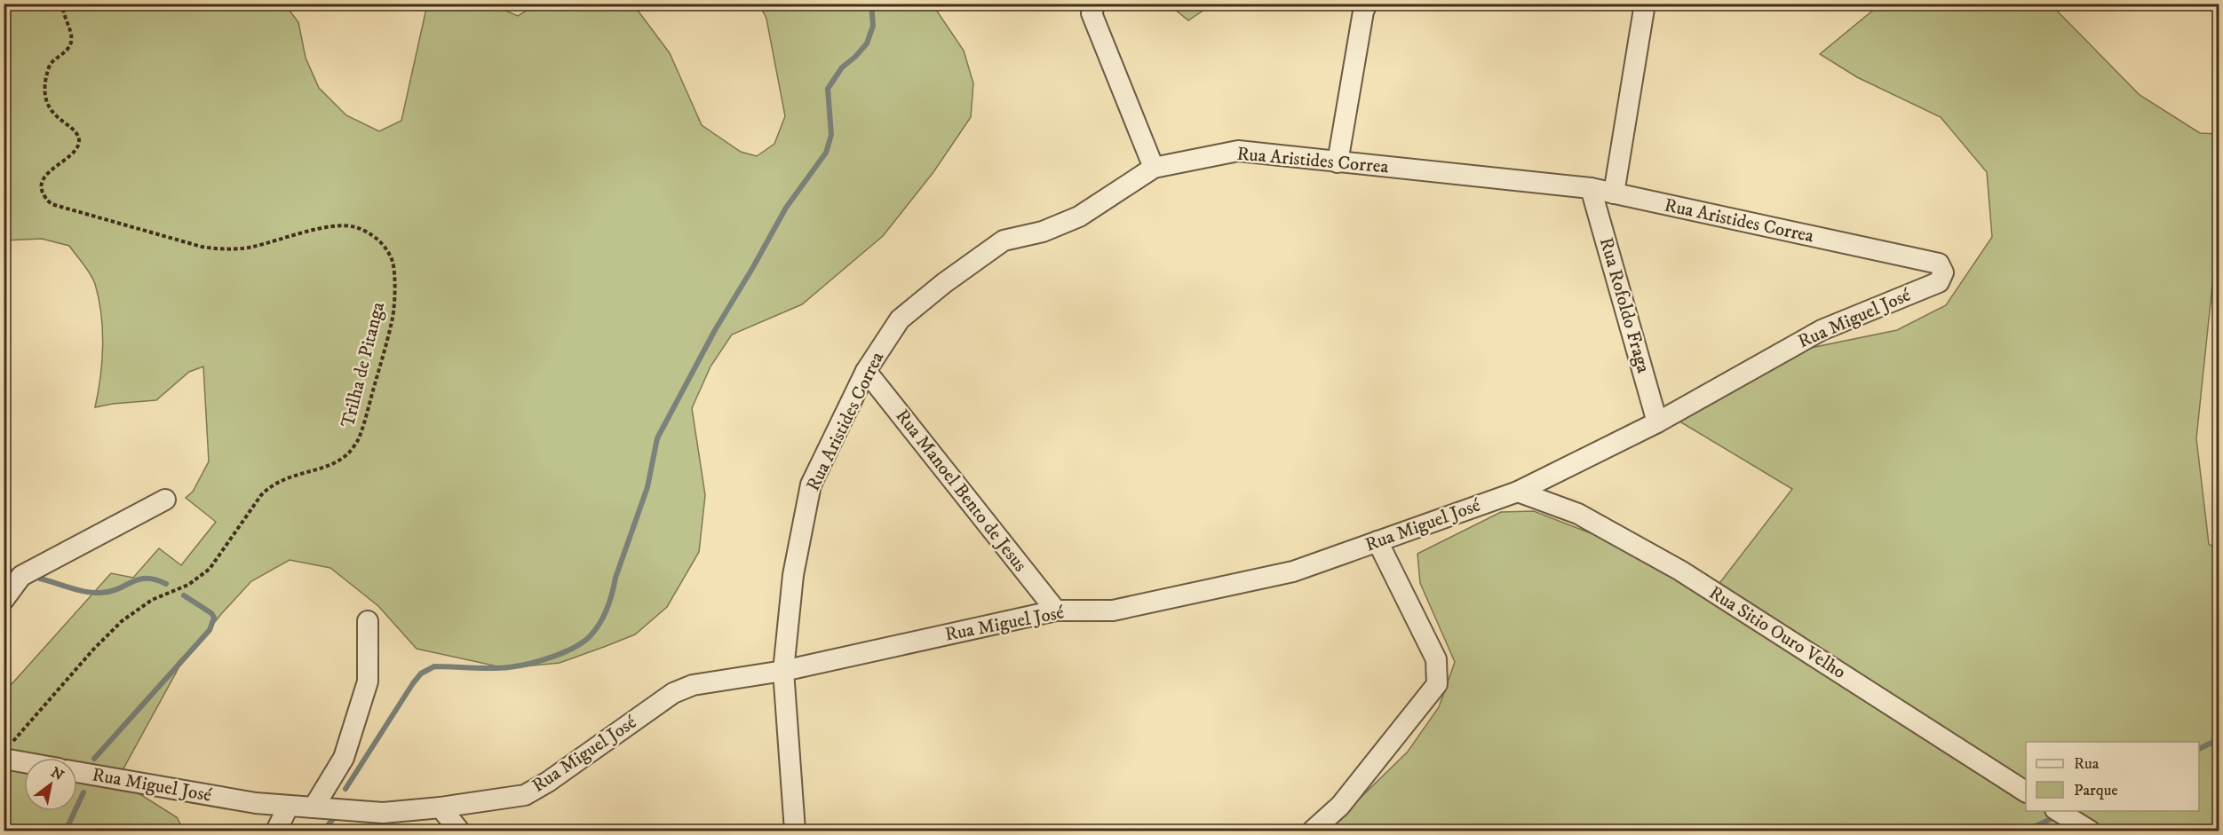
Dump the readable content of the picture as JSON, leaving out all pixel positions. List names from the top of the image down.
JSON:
{
  "streets": {
    "street": [
      "Rua Aristides Correa",
      "Rua Rofoldo Fraga",
      "Rua Miguel José",
      "Rua Manoel Bento de Jesus",
      "Rua Sitio Ouro Velho"
    ],
    "path": ["Trilha de Pitanga"]
  },
  "crossings": [
    ["Rua Aristides Correa", "Rua Rofoldo Fraga"],
    ["Rua Aristides Correa", "Rua Miguel José"],
    ["Rua Aristides Correa", "Rua Manoel Bento de Jesus"],
    ["Rua Rofoldo Fraga", "Rua Miguel José"],
    ["Rua Miguel José", "Rua Manoel Bento de Jesus"],
    ["Rua Miguel José", "Rua Sitio Ouro Velho"]
  ],
  "legend": ["Rua", "Parque"],
  "north": "top right"
}
